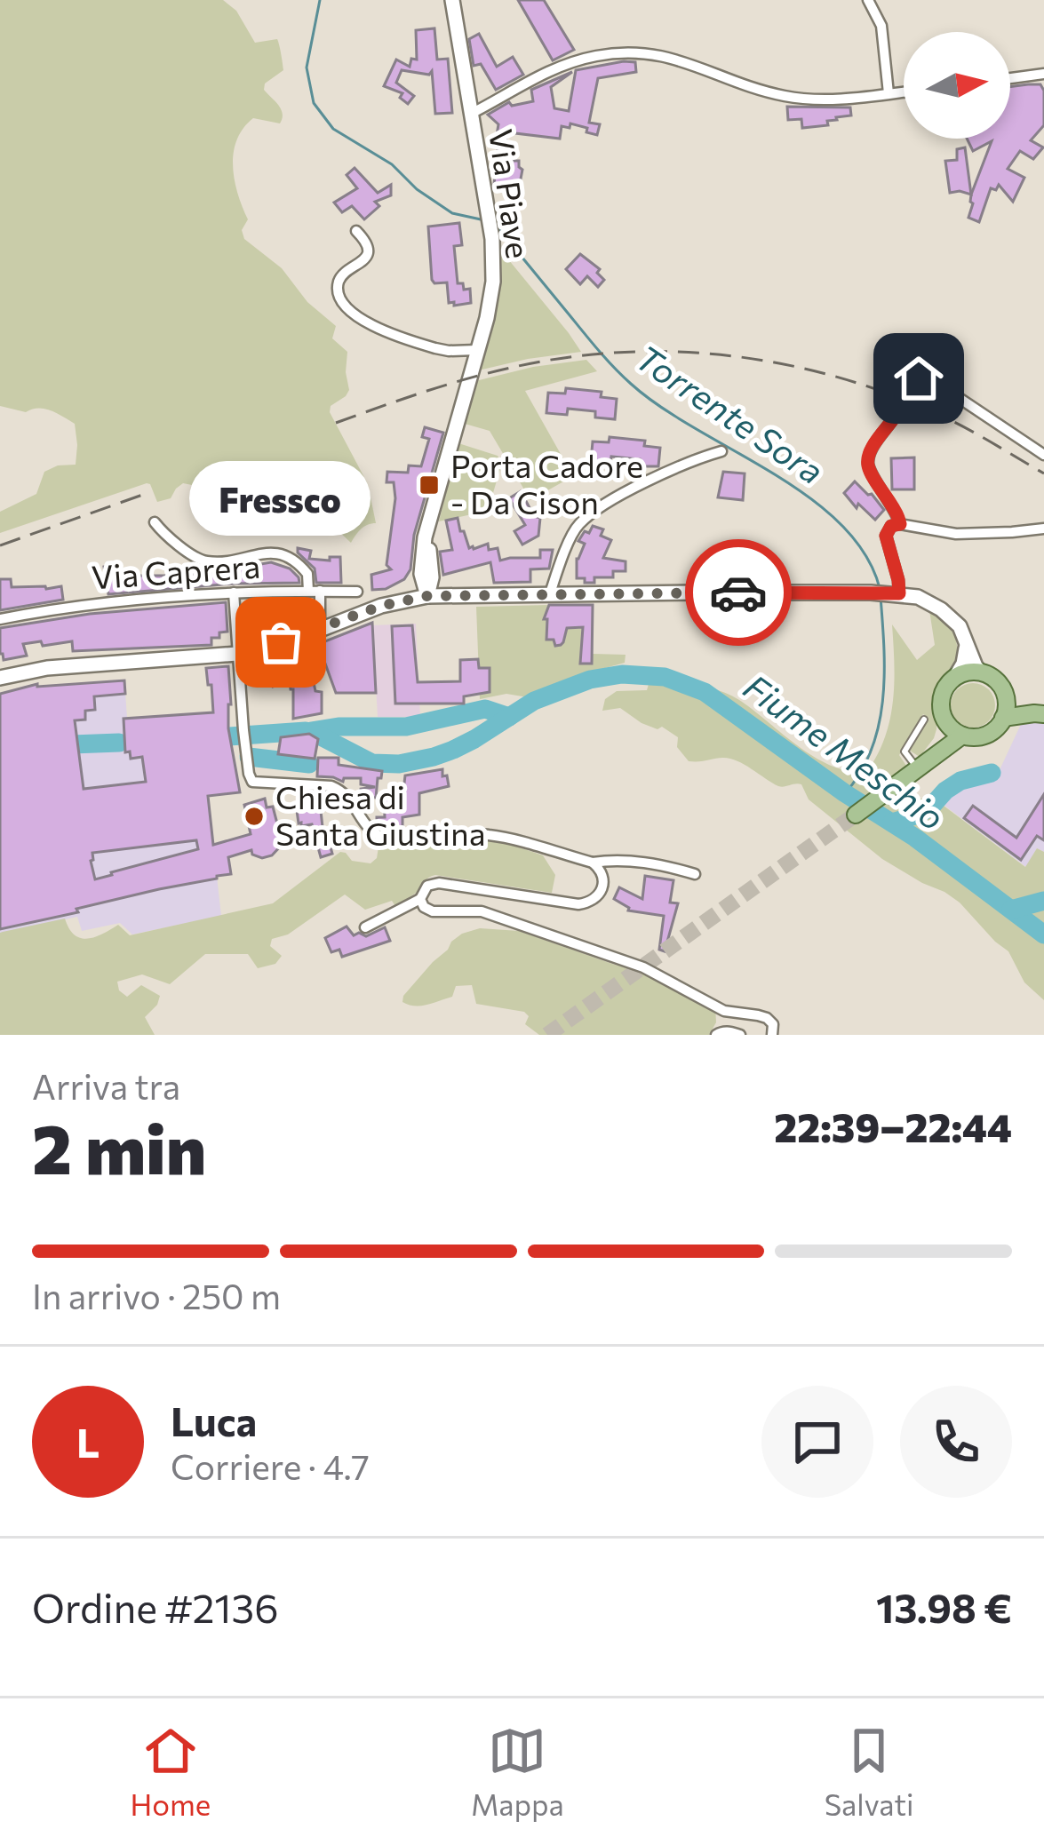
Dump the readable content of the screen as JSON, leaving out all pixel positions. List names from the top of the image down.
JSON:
{
  "streets": {
    "main road": ["Via Piave"],
    "street": ["Via Caprera"]
  },
  "water": ["Torrente Sora", "Fiume Meschio"],
  "places": {
    "transit": ["Porta Cadore - Da Cison"],
    "other": ["Fressco", "Chiesa di Santa Giustina"]
  },
  "north": "right",
  "page": {
    "bubble": "Fressco",
    "heading": ["2 min", "Arriva tra", "22:39–22:44"],
    "panel": [
      "Luca",
      "Corriere · 4.7",
      "Ordine #2136",
      "13.98 €"
    ],
    "bar": "In arrivo · 250 m",
    "round": "L",
    "tabs": ["Home", "Mappa", "Salvati"]
  }
}
